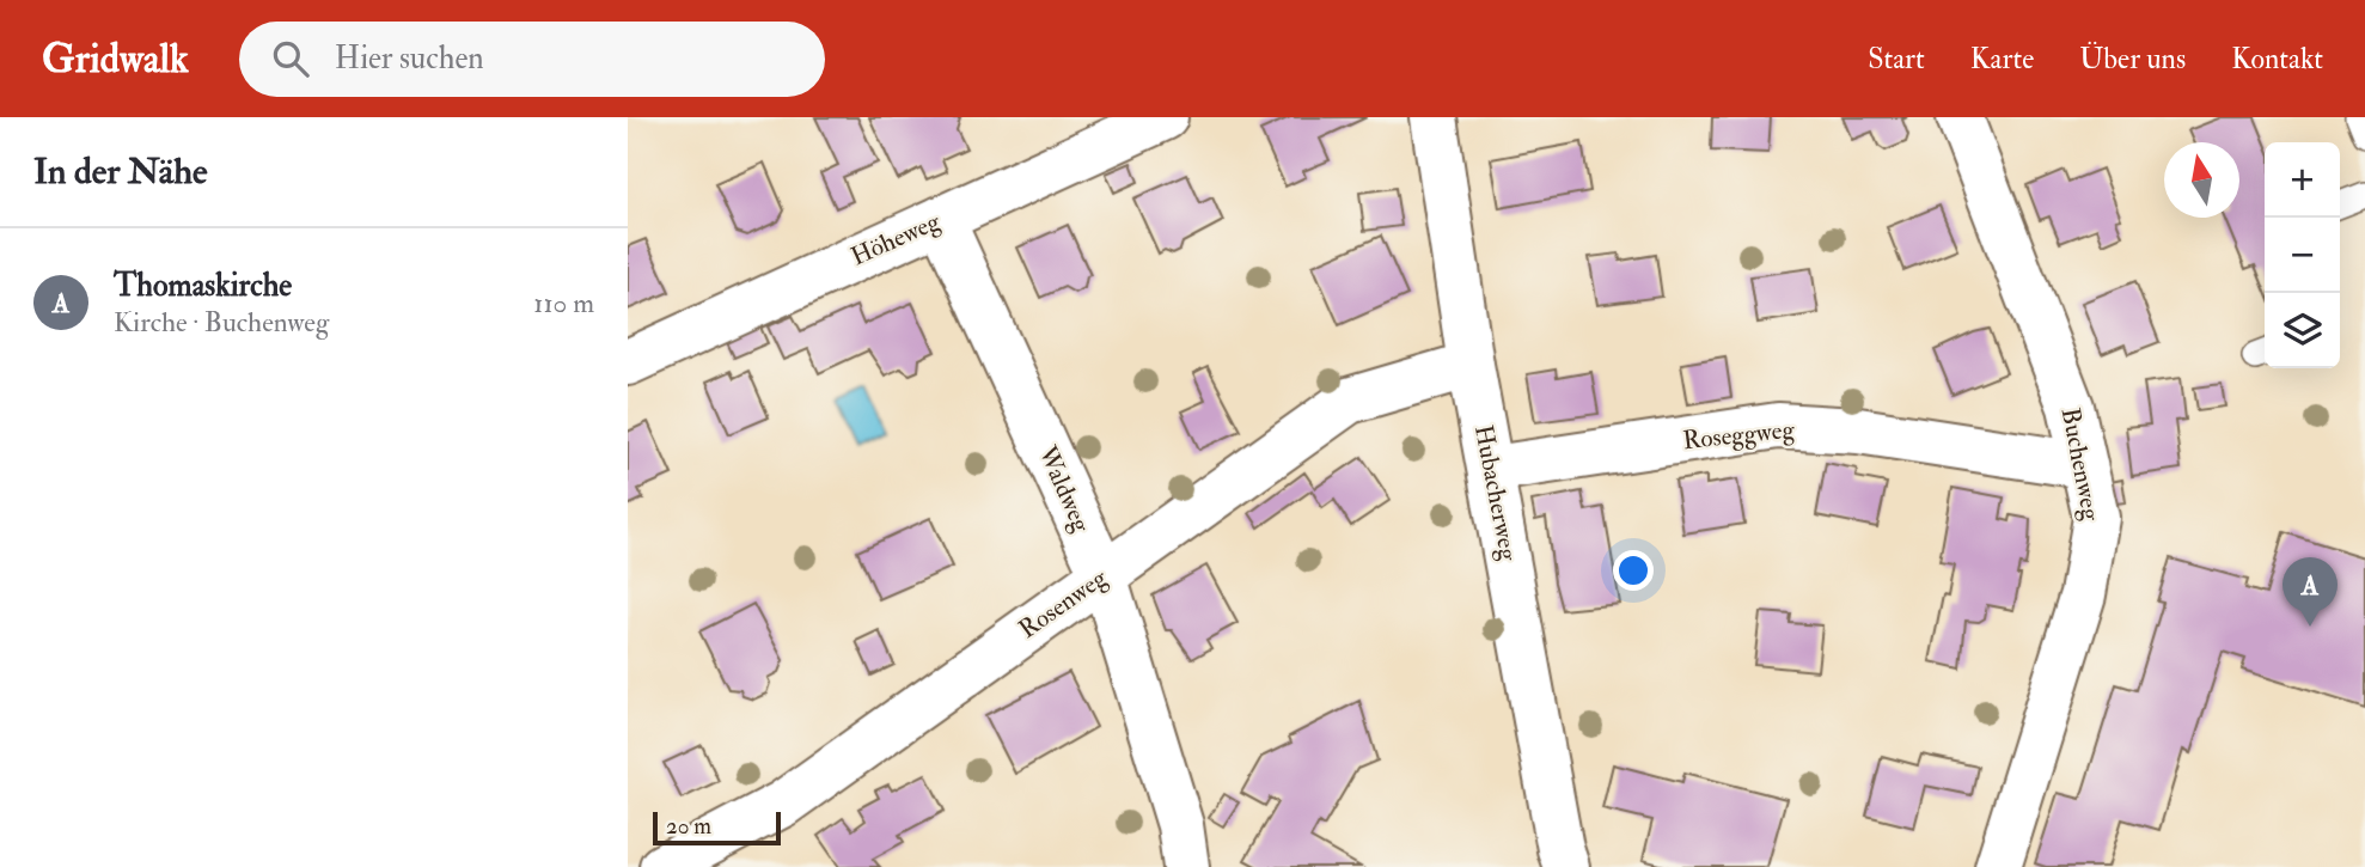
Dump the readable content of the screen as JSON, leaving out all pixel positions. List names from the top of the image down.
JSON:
{
  "streets": {
    "street": [
      "Höheweg",
      "Roseggweg",
      "Buchenweg",
      "Waldweg",
      "Hubacherweg",
      "Rosenweg"
    ]
  },
  "crossings": [
    ["Höheweg", "Waldweg"],
    ["Roseggweg", "Buchenweg"],
    ["Roseggweg", "Hubacherweg"],
    ["Waldweg", "Rosenweg"],
    ["Hubacherweg", "Rosenweg"]
  ],
  "scale_bar": "20 m",
  "north": "top",
  "page": {
    "header": "Gridwalk",
    "search": "Hier suchen",
    "nav": [
      "Start",
      "Karte",
      "Über uns",
      "Kontakt"
    ],
    "heading": "In der Nähe",
    "map_buttons": ["+", "−"],
    "list": [
      {
        "mark": "A",
        "name": "Thomaskirche",
        "note": "Kirche · Buchenweg",
        "value": "110 m"
      }
    ],
    "pins": "A",
    "scale": "20 m"
  }
}
